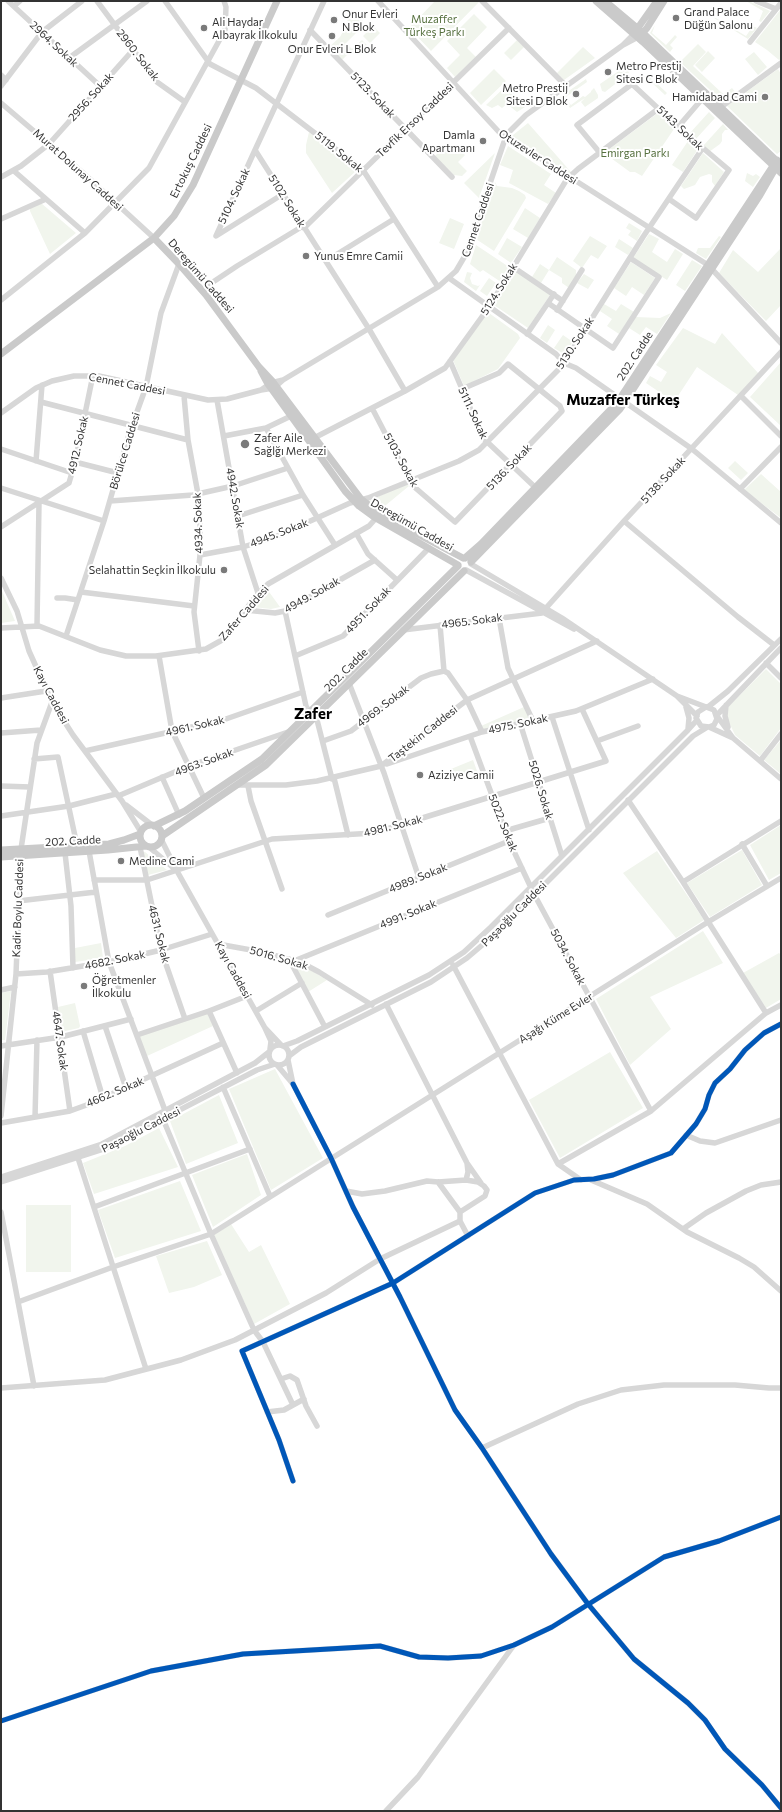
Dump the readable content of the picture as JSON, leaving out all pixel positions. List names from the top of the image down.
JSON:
{
  "streets": {
    "main road": ["Ertokuş Caddesi", "Deregümü Caddesi", "202. Cadde"],
    "street": [
      "2964. Sokak",
      "2960. Sokak",
      "5123. Sokak",
      "2956. Sokak",
      "Tevfik Ersoy Caddesi",
      "5143. Sokak",
      "5119. Sokak",
      "Otuzevler Caddesi",
      "Murat Dolunay Caddesi",
      "5104. Sokak",
      "5102. Sokak",
      "Cennet Caddesi",
      "5124. Sokak",
      "5130. Sokak",
      "5111. Sokak",
      "4912. Sokak",
      "Börülce Caddesi",
      "5103. Sokak",
      "5136. Sokak",
      "5138. Sokak",
      "4942. Sokak",
      "4934. Sokak",
      "4945. Sokak",
      "4949. Sokak",
      "4951. Sokak",
      "Zafer Caddesi",
      "4965. Sokak",
      "Kayı Caddesi",
      "4969. Sokak",
      "4975. Sokak",
      "4961. Sokak",
      "Taştekin Caddesi",
      "4963. Sokak",
      "5026. Sokak",
      "5022. Sokak",
      "4981. Sokak",
      "4989. Sokak",
      "Kadir Boylu Caddesi",
      "4991. Sokak",
      "Paşaoğlu Caddesi",
      "4631. Sokak",
      "5034. Sokak",
      "5016. Sokak",
      "4682. Sokak",
      "Aşağı Küme Evler",
      "4647. Sokak",
      "4662. Sokak"
    ]
  },
  "crossings": [
    ["2964. Sokak", "2956. Sokak"],
    ["2960. Sokak", "2956. Sokak"],
    ["5123. Sokak", "Tevfik Ersoy Caddesi"],
    ["2956. Sokak", "Murat Dolunay Caddesi"],
    ["Tevfik Ersoy Caddesi", "5119. Sokak"],
    ["Tevfik Ersoy Caddesi", "Otuzevler Caddesi"],
    ["Tevfik Ersoy Caddesi", "5102. Sokak"],
    ["Tevfik Ersoy Caddesi", "Deregümü Caddesi"],
    ["5143. Sokak", "5124. Sokak"],
    ["5143. Sokak", "5130. Sokak"],
    ["5119. Sokak", "Ertokuş Caddesi"],
    ["5119. Sokak", "Cennet Caddesi"],
    ["Otuzevler Caddesi", "Cennet Caddesi"],
    ["Otuzevler Caddesi", "5124. Sokak"],
    ["Otuzevler Caddesi", "5130. Sokak"],
    ["Otuzevler Caddesi", "202. Cadde"],
    ["Ertokuş Caddesi", "Murat Dolunay Caddesi"],
    ["Ertokuş Caddesi", "Deregümü Caddesi"],
    ["Murat Dolunay Caddesi", "Deregümü Caddesi"],
    ["5104. Sokak", "5102. Sokak"],
    ["5102. Sokak", "Cennet Caddesi"],
    ["5102. Sokak", "5124. Sokak"],
    ["Cennet Caddesi", "Deregümü Caddesi"],
    ["Cennet Caddesi", "4912. Sokak"],
    ["Cennet Caddesi", "Börülce Caddesi"],
    ["Cennet Caddesi", "4942. Sokak"],
    ["Cennet Caddesi", "4934. Sokak"],
    ["Deregümü Caddesi", "5124. Sokak"],
    ["Deregümü Caddesi", "5130. Sokak"],
    ["Deregümü Caddesi", "202. Cadde"],
    ["Deregümü Caddesi", "Börülce Caddesi"],
    ["Deregümü Caddesi", "5138. Sokak"],
    ["Deregümü Caddesi", "4945. Sokak"],
    ["Deregümü Caddesi", "4951. Sokak"],
    ["Deregümü Caddesi", "Zafer Caddesi"],
    ["Deregümü Caddesi", "4965. Sokak"],
    ["Deregümü Caddesi", "4975. Sokak"],
    ["Deregümü Caddesi", "Taştekin Caddesi"],
    ["Deregümü Caddesi", "Paşaoğlu Caddesi"],
    ["5124. Sokak", "5111. Sokak"],
    ["5124. Sokak", "5103. Sokak"],
    ["5130. Sokak", "5111. Sokak"],
    ["5130. Sokak", "5103. Sokak"],
    ["5130. Sokak", "5136. Sokak"],
    ["5130. Sokak", "4945. Sokak"],
    ["202. Cadde", "5111. Sokak"],
    ["202. Cadde", "4965. Sokak"],
    ["202. Cadde", "Kayı Caddesi"],
    ["202. Cadde", "Taştekin Caddesi"],
    ["202. Cadde", "4963. Sokak"],
    ["202. Cadde", "Kadir Boylu Caddesi"],
    ["202. Cadde", "4631. Sokak"],
    ["5111. Sokak", "5136. Sokak"],
    ["Börülce Caddesi", "Zafer Caddesi"],
    ["5103. Sokak", "5136. Sokak"],
    ["5138. Sokak", "4965. Sokak"],
    ["4942. Sokak", "4945. Sokak"],
    ["4942. Sokak", "Zafer Caddesi"],
    ["4934. Sokak", "4945. Sokak"],
    ["4934. Sokak", "Zafer Caddesi"],
    ["4949. Sokak", "Zafer Caddesi"],
    ["Zafer Caddesi", "Kayı Caddesi"],
    ["Kayı Caddesi", "4961. Sokak"],
    ["Kayı Caddesi", "4963. Sokak"],
    ["Kayı Caddesi", "4981. Sokak"],
    ["Kayı Caddesi", "Kadir Boylu Caddesi"],
    ["Kayı Caddesi", "Paşaoğlu Caddesi"],
    ["Kayı Caddesi", "4631. Sokak"],
    ["Kayı Caddesi", "5016. Sokak"],
    ["Kayı Caddesi", "4682. Sokak"],
    ["4975. Sokak", "Taştekin Caddesi"],
    ["4975. Sokak", "5026. Sokak"],
    ["4975. Sokak", "5022. Sokak"],
    ["4963. Sokak", "Kadir Boylu Caddesi"],
    ["5026. Sokak", "4981. Sokak"],
    ["5026. Sokak", "Paşaoğlu Caddesi"],
    ["5022. Sokak", "4981. Sokak"],
    ["5022. Sokak", "4989. Sokak"],
    ["5022. Sokak", "4991. Sokak"],
    ["5022. Sokak", "Paşaoğlu Caddesi"],
    ["5022. Sokak", "5034. Sokak"],
    ["4981. Sokak", "4631. Sokak"],
    ["Kadir Boylu Caddesi", "4682. Sokak"],
    ["4991. Sokak", "5016. Sokak"],
    ["Paşaoğlu Caddesi", "5034. Sokak"],
    ["Paşaoğlu Caddesi", "5016. Sokak"],
    ["4631. Sokak", "4682. Sokak"],
    ["5034. Sokak", "Aşağı Küme Evler"],
    ["4682. Sokak", "4647. Sokak"],
    ["4647. Sokak", "4662. Sokak"]
  ],
  "districts": ["Muzaffer Türkeş", "Zafer"],
  "parks": ["Muzaffer Türkeş Parkı", "Emirgan Parkı"],
  "places": [
    "Grand Palace Düğün Salonu",
    "Onur Evleri N Blok",
    "Ali Haydar Albayrak İlkokulu",
    "Onur Evleri L Blok",
    "Metro Prestij Sitesi C Blok",
    "Metro Prestij Sitesi D Blok",
    "Hamidabad Cami",
    "Damla Apartmanı",
    "Yunus Emre Camii",
    "Zafer Aile Sağlğı Merkezi",
    "Selahattin Seçkin İlkokulu",
    "Aziziye Camii",
    "Medine Cami",
    "Öğretmenler İlkokulu"
  ]
}
